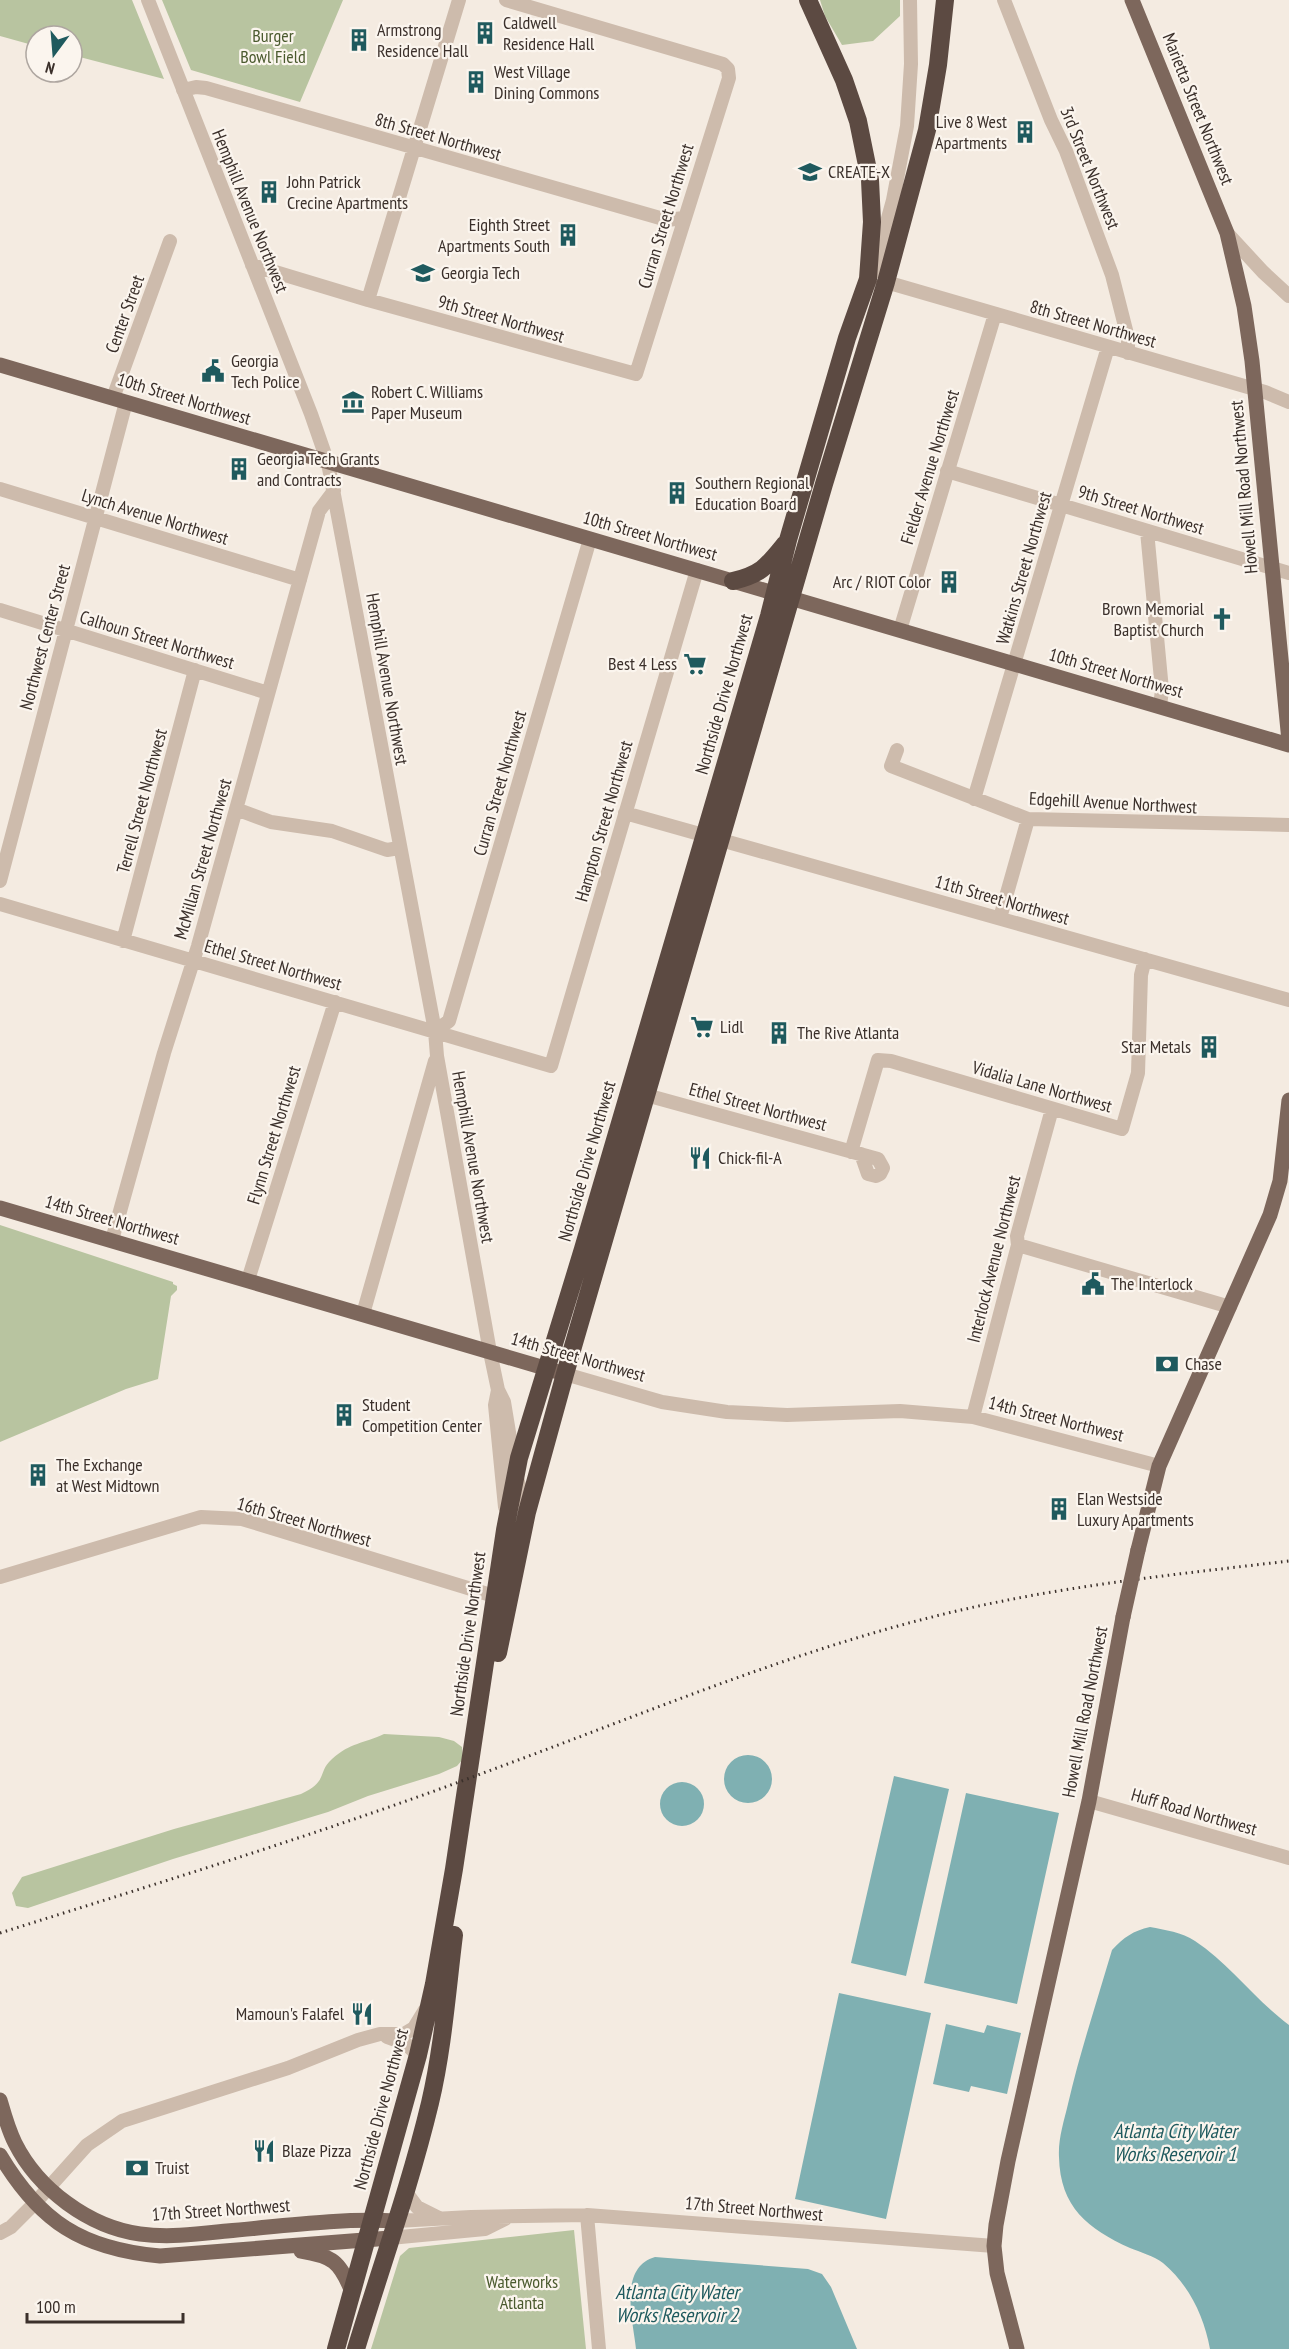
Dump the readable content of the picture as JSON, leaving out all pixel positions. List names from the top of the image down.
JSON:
{
  "streets": {
    "highway": ["Northside Drive Northwest"],
    "main road": [
      "Marietta Street Northwest",
      "10th Street Northwest",
      "Howell Mill Road Northwest",
      "14th Street Northwest",
      "17th Street Northwest"
    ],
    "street": [
      "8th Street Northwest",
      "3rd Street Northwest",
      "Hemphill Avenue Northwest",
      "Curran Street Northwest",
      "Center Street",
      "9th Street Northwest",
      "Fielder Avenue Northwest",
      "Lynch Avenue Northwest",
      "Watkins Street Northwest",
      "Northwest Center Street",
      "Calhoun Street Northwest",
      "Terrell Street Northwest",
      "Edgehill Avenue Northwest",
      "Hampton Street Northwest",
      "McMillan Street Northwest",
      "11th Street Northwest",
      "Ethel Street Northwest",
      "Vidalia Lane Northwest",
      "Flynn Street Northwest",
      "Interlock Avenue Northwest",
      "16th Street Northwest",
      "Huff Road Northwest"
    ]
  },
  "crossings": [
    ["Marietta Street Northwest", "Howell Mill Road Northwest"],
    ["8th Street Northwest", "3rd Street Northwest"],
    ["8th Street Northwest", "Hemphill Avenue Northwest"],
    ["8th Street Northwest", "Curran Street Northwest"],
    ["8th Street Northwest", "Fielder Avenue Northwest"],
    ["8th Street Northwest", "Howell Mill Road Northwest"],
    ["8th Street Northwest", "Watkins Street Northwest"],
    ["8th Street Northwest", "Northside Drive Northwest"],
    ["Hemphill Avenue Northwest", "Curran Street Northwest"],
    ["Hemphill Avenue Northwest", "9th Street Northwest"],
    ["Hemphill Avenue Northwest", "10th Street Northwest"],
    ["Hemphill Avenue Northwest", "Northside Drive Northwest"],
    ["Hemphill Avenue Northwest", "McMillan Street Northwest"],
    ["Hemphill Avenue Northwest", "Ethel Street Northwest"],
    ["Hemphill Avenue Northwest", "14th Street Northwest"],
    ["Curran Street Northwest", "9th Street Northwest"],
    ["Curran Street Northwest", "10th Street Northwest"],
    ["Curran Street Northwest", "Ethel Street Northwest"],
    ["Center Street", "10th Street Northwest"],
    ["Center Street", "Northwest Center Street"],
    ["9th Street Northwest", "Fielder Avenue Northwest"],
    ["9th Street Northwest", "Howell Mill Road Northwest"],
    ["9th Street Northwest", "Watkins Street Northwest"],
    ["10th Street Northwest", "Fielder Avenue Northwest"],
    ["10th Street Northwest", "Howell Mill Road Northwest"],
    ["10th Street Northwest", "Watkins Street Northwest"],
    ["10th Street Northwest", "Northwest Center Street"],
    ["10th Street Northwest", "Northside Drive Northwest"],
    ["10th Street Northwest", "Hampton Street Northwest"],
    ["Howell Mill Road Northwest", "14th Street Northwest"],
    ["Howell Mill Road Northwest", "Huff Road Northwest"],
    ["Howell Mill Road Northwest", "17th Street Northwest"],
    ["Lynch Avenue Northwest", "Northwest Center Street"],
    ["Lynch Avenue Northwest", "McMillan Street Northwest"],
    ["Watkins Street Northwest", "Edgehill Avenue Northwest"],
    ["Northwest Center Street", "Calhoun Street Northwest"],
    ["Calhoun Street Northwest", "Terrell Street Northwest"],
    ["Calhoun Street Northwest", "McMillan Street Northwest"],
    ["Northside Drive Northwest", "11th Street Northwest"],
    ["Northside Drive Northwest", "Ethel Street Northwest"],
    ["Northside Drive Northwest", "14th Street Northwest"],
    ["Northside Drive Northwest", "16th Street Northwest"],
    ["Northside Drive Northwest", "17th Street Northwest"],
    ["Terrell Street Northwest", "Ethel Street Northwest"],
    ["Hampton Street Northwest", "11th Street Northwest"],
    ["Hampton Street Northwest", "Ethel Street Northwest"],
    ["McMillan Street Northwest", "Ethel Street Northwest"],
    ["McMillan Street Northwest", "14th Street Northwest"],
    ["11th Street Northwest", "Vidalia Lane Northwest"],
    ["Ethel Street Northwest", "Vidalia Lane Northwest"],
    ["Ethel Street Northwest", "Flynn Street Northwest"],
    ["Vidalia Lane Northwest", "Interlock Avenue Northwest"],
    ["Flynn Street Northwest", "14th Street Northwest"],
    ["14th Street Northwest", "Interlock Avenue Northwest"]
  ],
  "water": ["Atlanta City Water Works Reservoir 1", "Atlanta City Water Works Reservoir 2"],
  "parks": ["Burger Bowl Field", "Waterworks Atlanta"],
  "places": {
    "building": [
      "Caldwell Residence Hall",
      "Armstrong Residence Hall",
      "West Village Dining Commons",
      "Live 8 West Apartments",
      "John Patrick Crecine Apartments",
      "Eighth Street Apartments South",
      "Georgia Tech Grants and Contracts",
      "Southern Regional Education Board",
      "Arc / RIOT Color",
      "The Rive Atlanta",
      "Star Metals",
      "Student Competition Center",
      "The Exchange at West Midtown",
      "Elan Westside Luxury Apartments"
    ],
    "school or university": ["CREATE-X", "Georgia Tech"],
    "public building": ["Georgia Tech Police", "The Interlock"],
    "museum": ["Robert C. Williams Paper Museum"],
    "church": ["Brown Memorial Baptist Church"],
    "supermarket": ["Best 4 Less", "Lidl"],
    "restaurant": ["Chick-fil-A", "Mamoun's Falafel", "Blaze Pizza"],
    "bank": ["Chase", "Truist"]
  },
  "scale_bar": "100 m",
  "north": "bottom"
}
